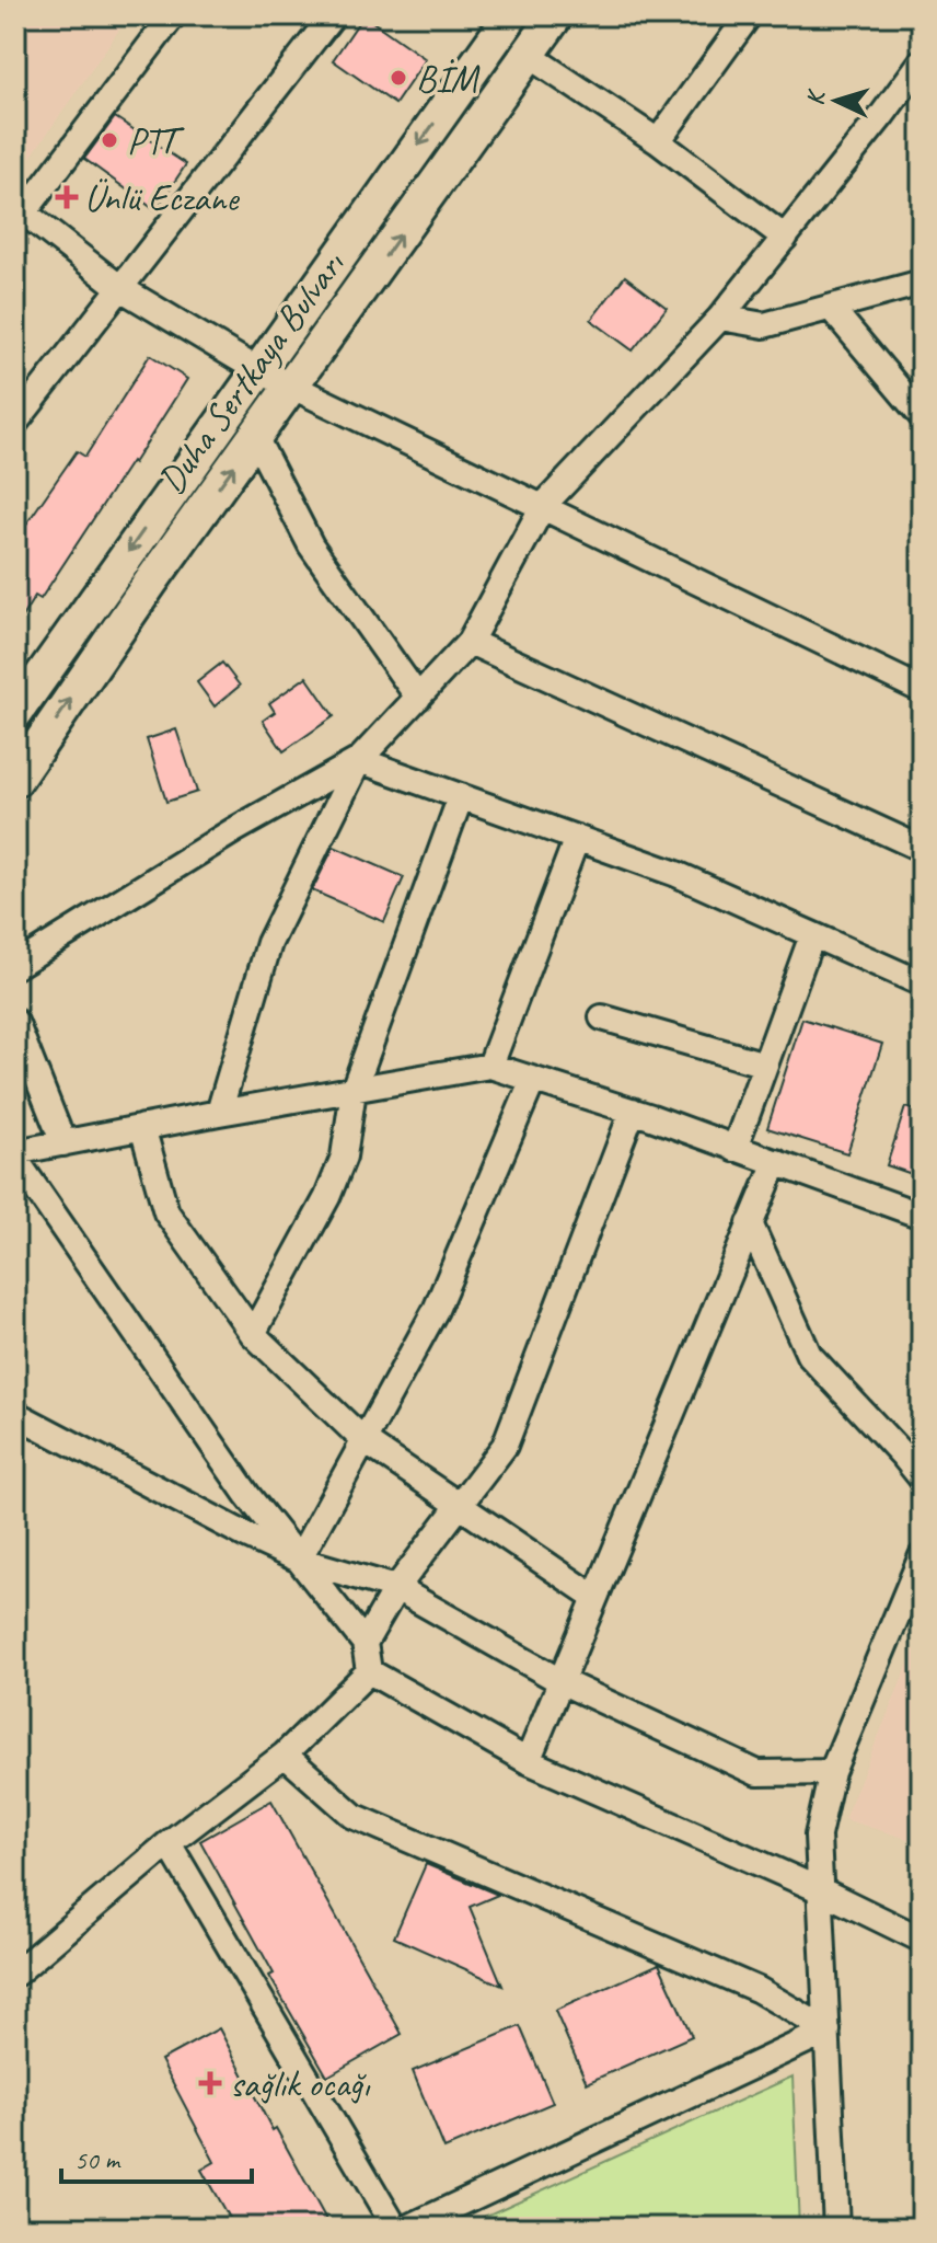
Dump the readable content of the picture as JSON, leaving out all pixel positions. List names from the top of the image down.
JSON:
{
  "streets": {
    "main road": ["Duha Sertkaya Bulvarı"]
  },
  "places": {
    "other": ["BİM", "PTT"],
    "health": ["Ünlü Eczane", "sağlık ocağı"]
  },
  "scale_bar": "50 m",
  "north": "left"
}
